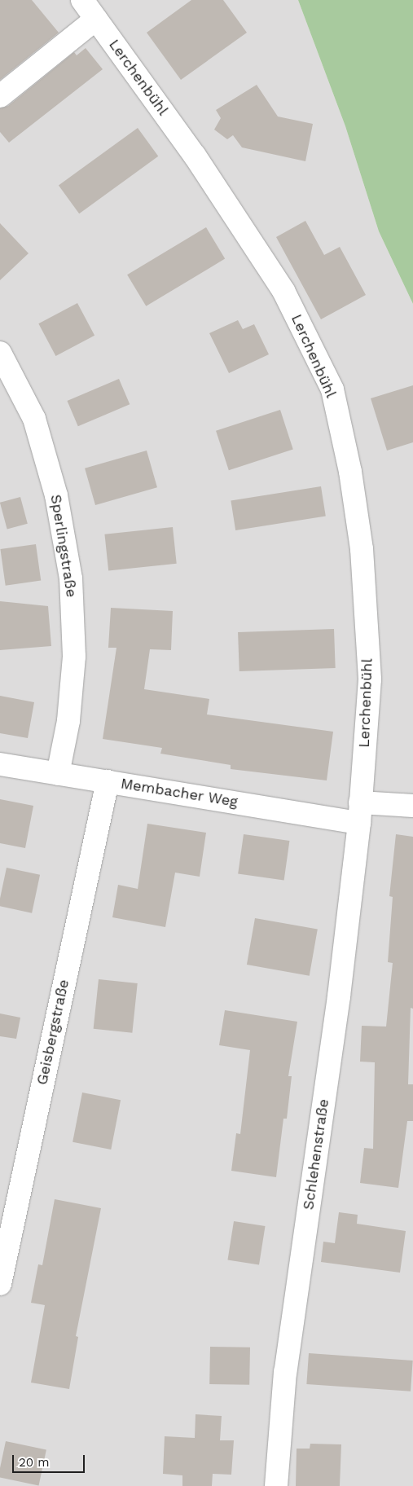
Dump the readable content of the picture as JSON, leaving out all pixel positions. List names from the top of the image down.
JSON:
{
  "streets": {
    "street": [
      "Lerchenbühl",
      "Sperlingstraße",
      "Membacher Weg",
      "Geisbergstraße",
      "Schlehenstraße"
    ]
  },
  "crossings": [
    ["Lerchenbühl", "Membacher Weg"],
    ["Lerchenbühl", "Schlehenstraße"],
    ["Sperlingstraße", "Membacher Weg"],
    ["Membacher Weg", "Geisbergstraße"],
    ["Membacher Weg", "Schlehenstraße"]
  ],
  "scale_bar": "20 m"
}
